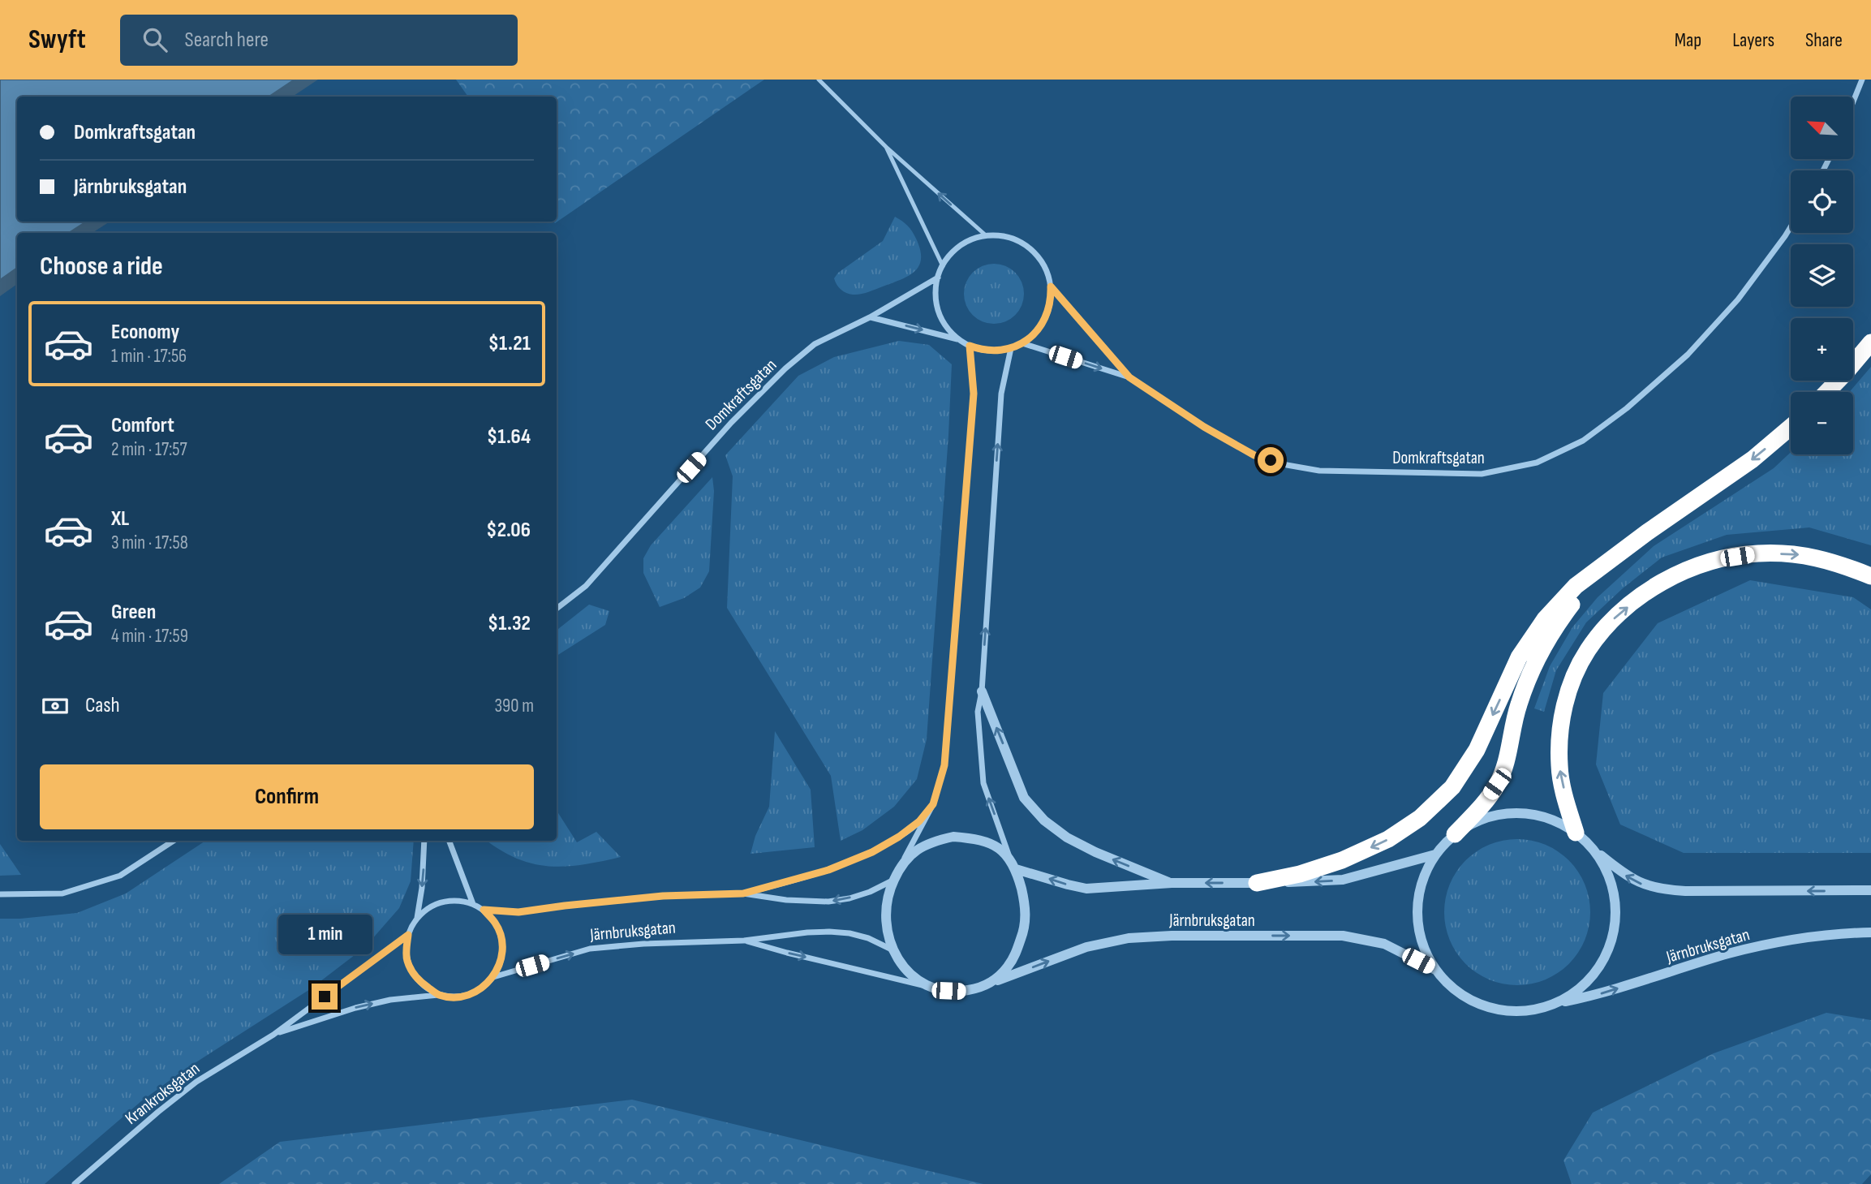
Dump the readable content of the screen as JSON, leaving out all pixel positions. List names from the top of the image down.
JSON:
{
  "streets": {
    "street": ["Domkraftsgatan", "Järnbruksgatan", "Krankroksgatan"]
  },
  "north": "top left",
  "page": {
    "header": "Swyft",
    "search": "Search here",
    "nav": ["Map", "Layers", "Share"],
    "map_buttons": ["+", "−"],
    "banner": ["Domkraftsgatan", "Järnbruksgatan"],
    "heading": "Choose a ride",
    "list": [
      {
        "name": "Economy",
        "note": "1 min · 17:56",
        "value": "$1.21"
      },
      {
        "name": "Comfort",
        "note": "2 min · 17:57",
        "value": "$1.64"
      },
      {
        "name": "XL",
        "note": "3 min · 17:58",
        "value": "$2.06"
      },
      {
        "name": "Green",
        "note": "4 min · 17:59",
        "value": "$1.32"
      }
    ],
    "pay": ["Cash", "390 m"],
    "buttons": "Confirm",
    "bubble": "1 min"
  }
}
